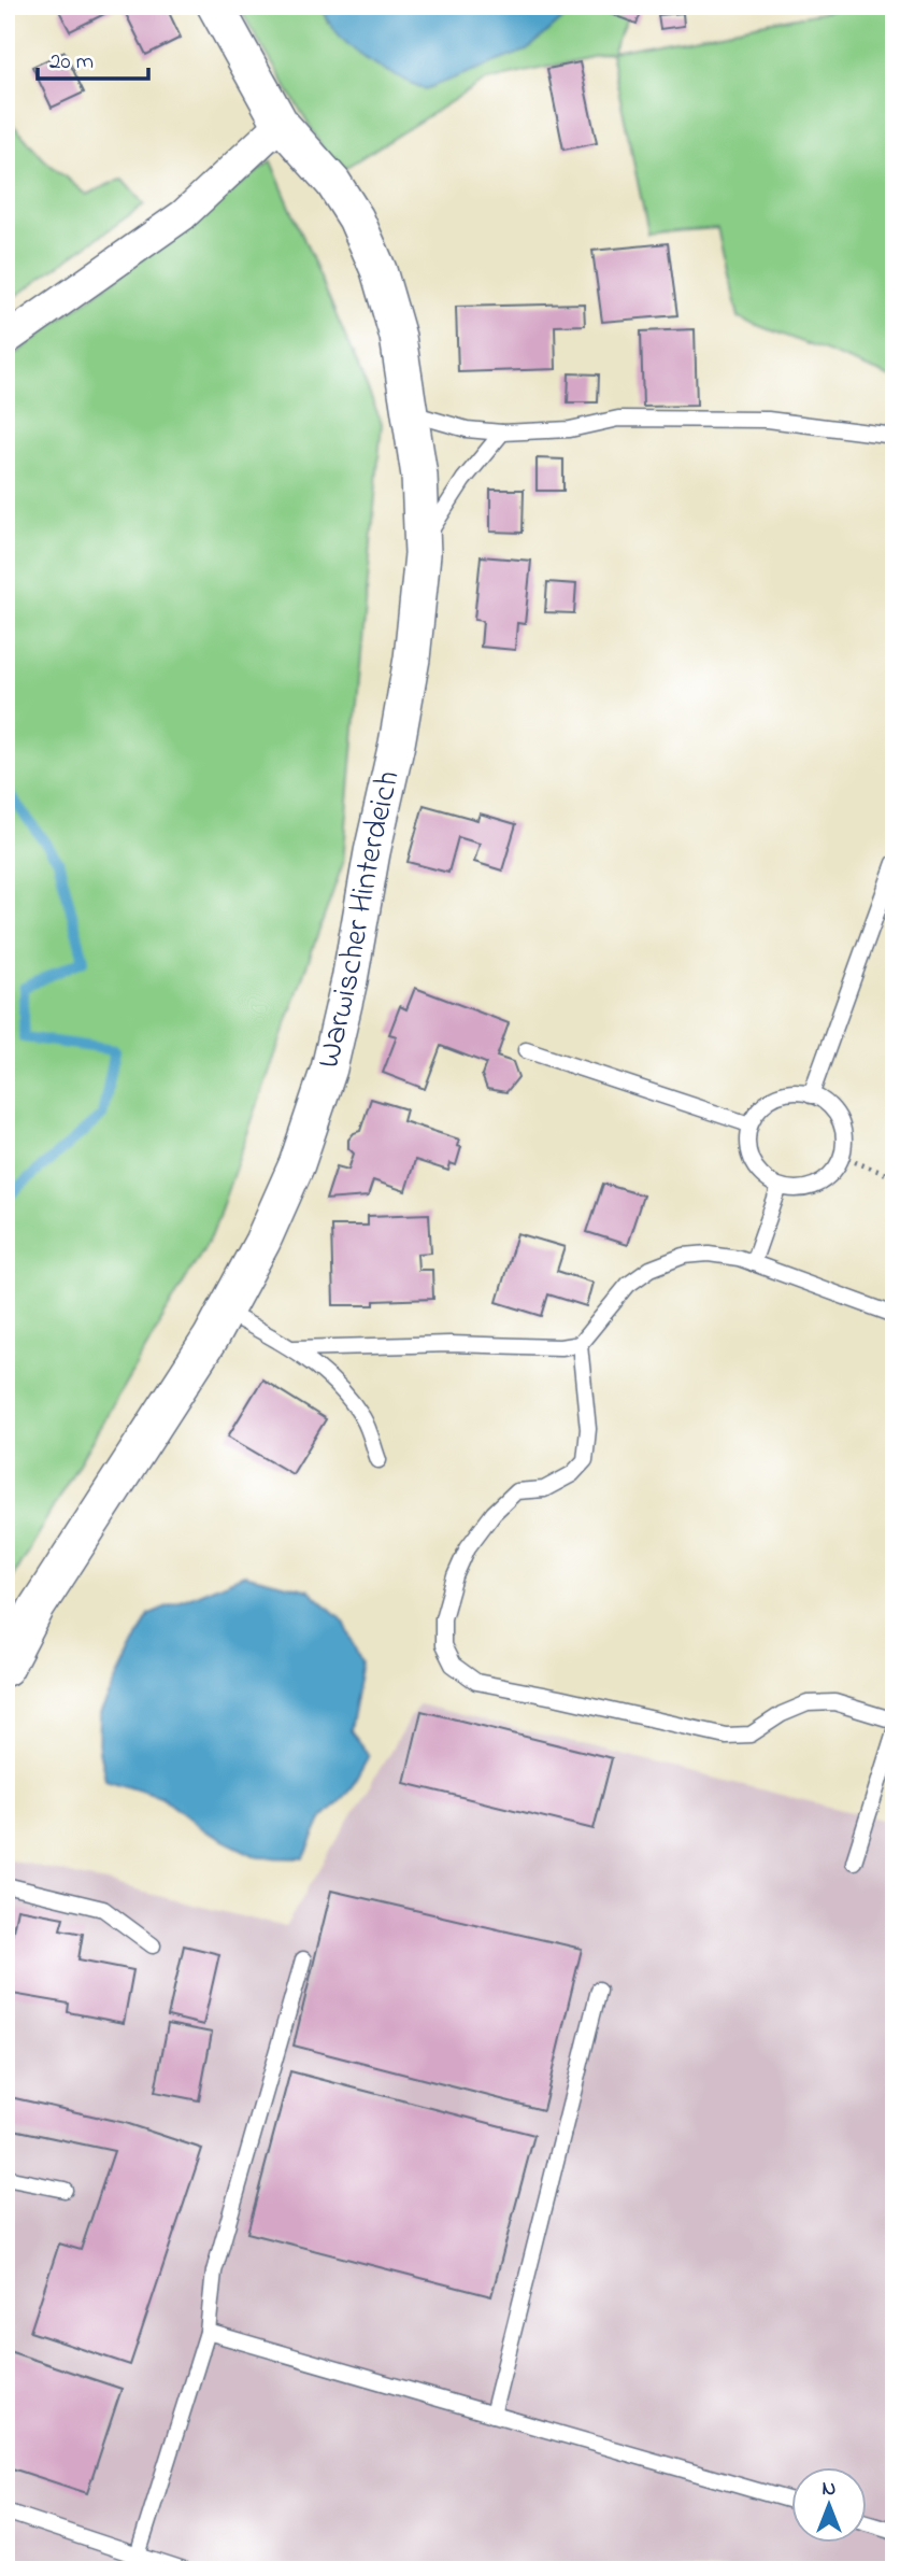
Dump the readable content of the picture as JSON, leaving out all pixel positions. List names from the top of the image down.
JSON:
{
  "streets": {
    "street": ["Warwischer Hinterdeich"]
  },
  "scale_bar": "20 m",
  "north": "top"
}
